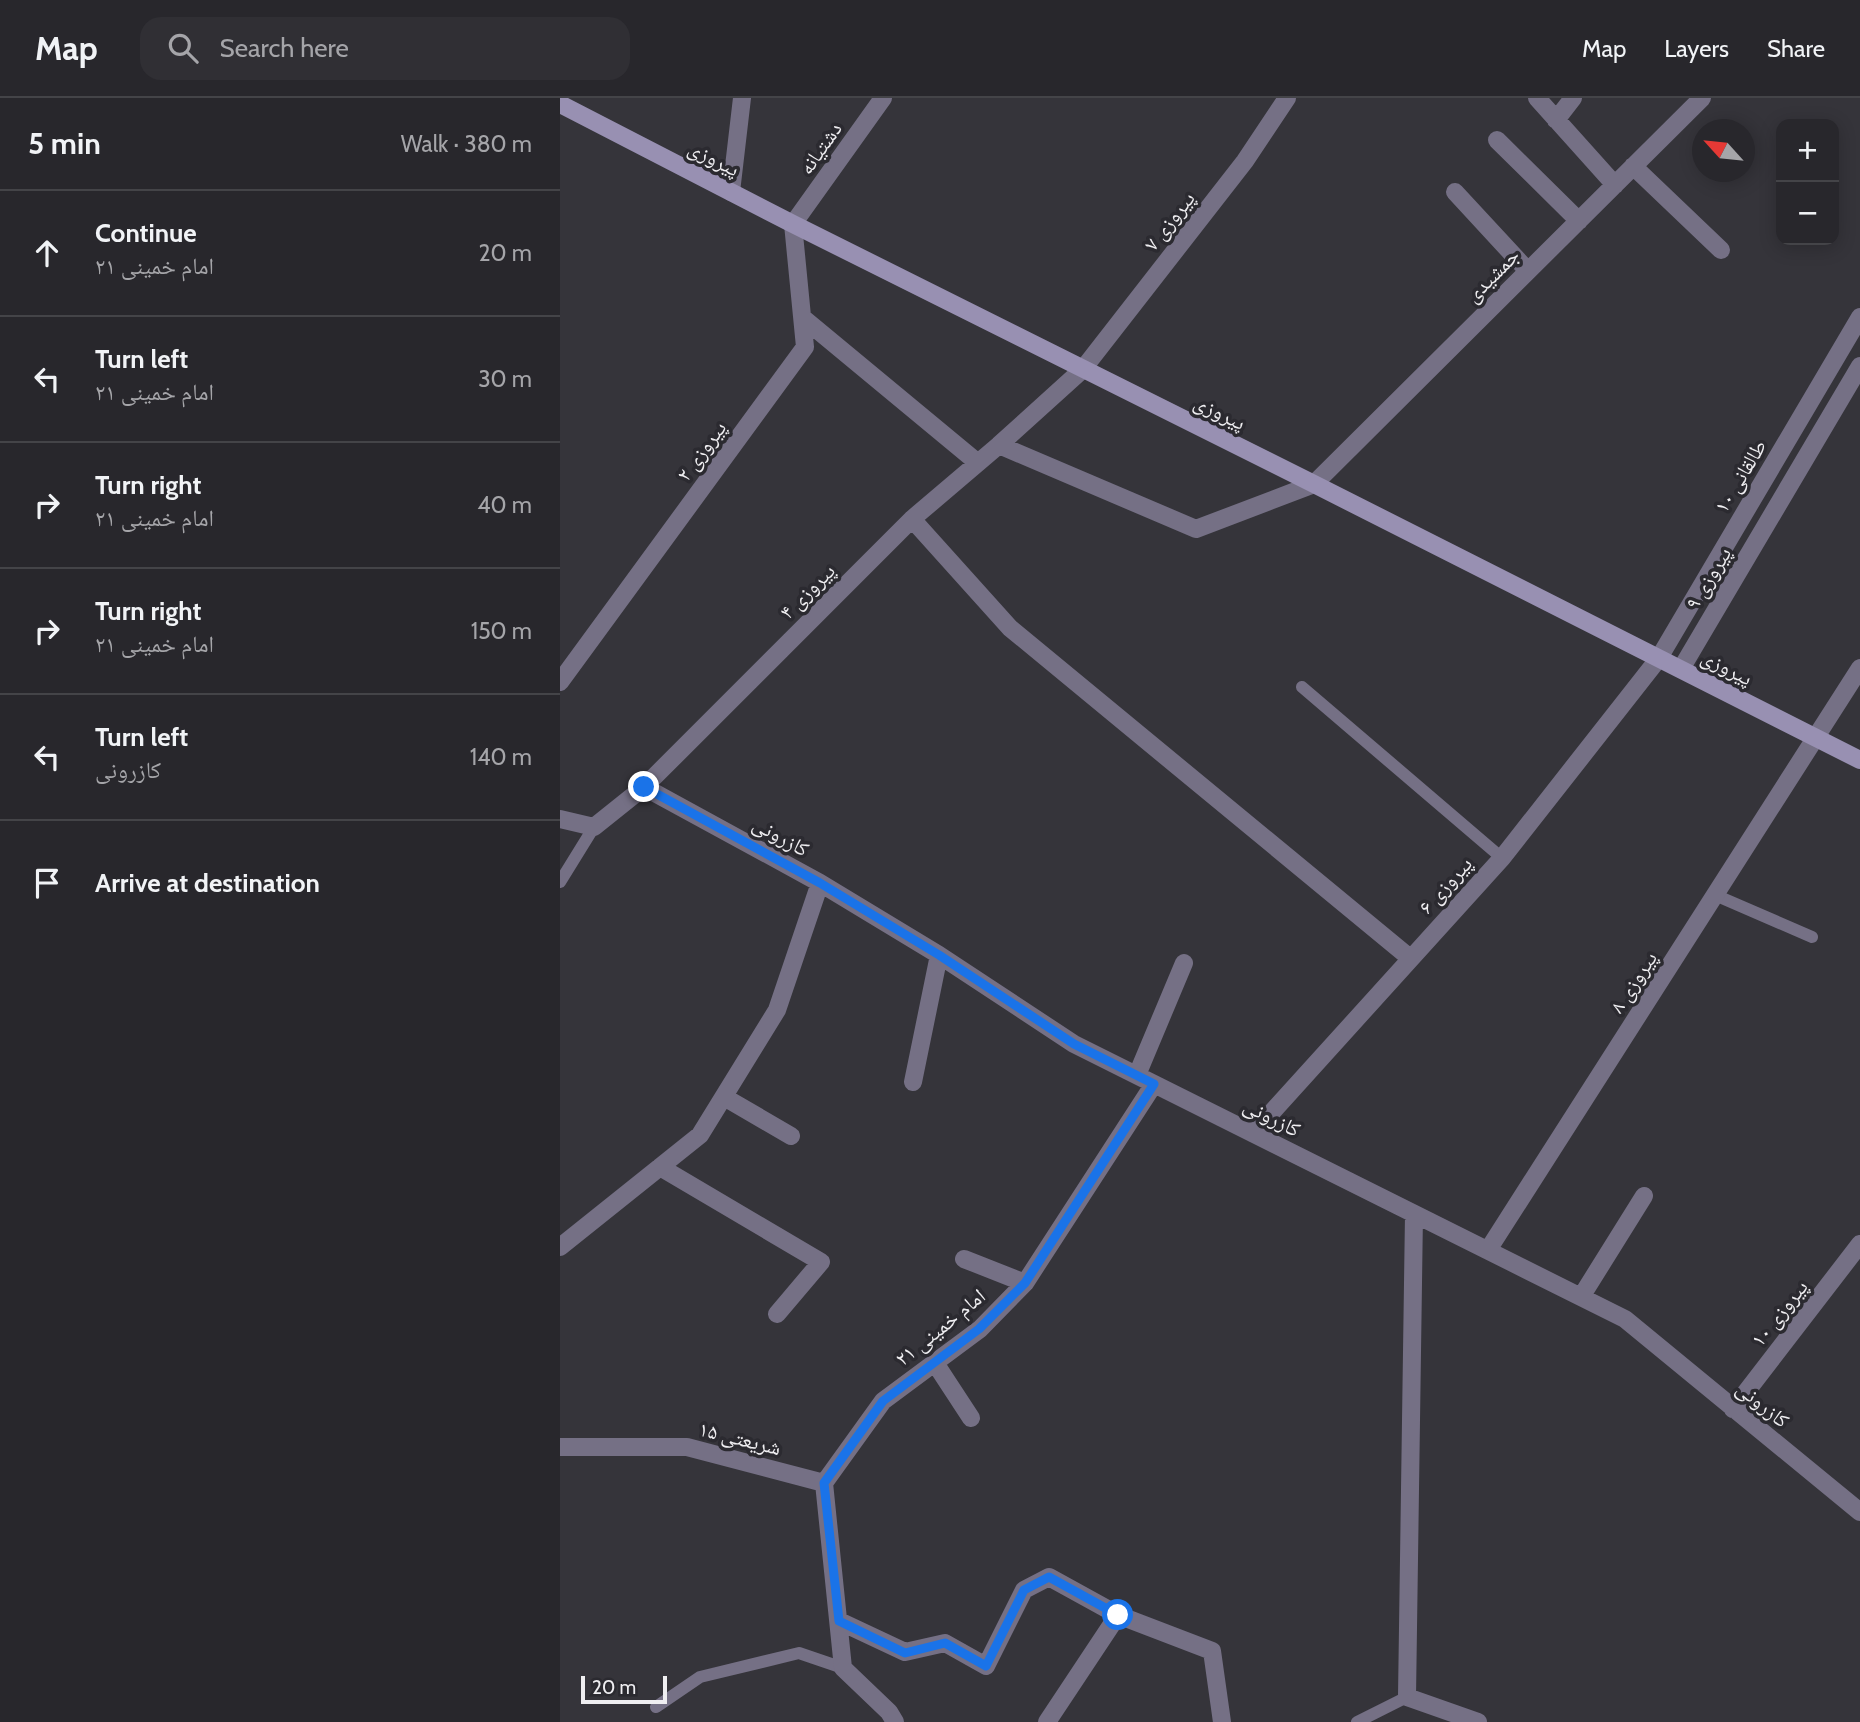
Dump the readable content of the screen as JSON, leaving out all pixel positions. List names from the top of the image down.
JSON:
{
  "streets": {
    "street": [
      "دشتیانه",
      "پیروزی",
      "پیروزی ۷",
      "جمشیدی",
      "پیروزی ۲",
      "طالقانی ۱۰",
      "پیروزی ۹",
      "پیروزی ۴",
      "کازرونی",
      "پیروزی ۶",
      "پیروزی ۸",
      "پیروزی ۱۰",
      "امام خمینی ۲۱",
      "شریعتی ۱۵"
    ]
  },
  "crossings": [
    ["دشتیانه", "پیروزی"],
    ["دشتیانه", "پیروزی ۲"],
    ["پیروزی", "پیروزی ۷"],
    ["پیروزی", "جمشیدی"],
    ["پیروزی", "پیروزی ۲"],
    ["پیروزی", "طالقانی ۱۰"],
    ["پیروزی", "پیروزی ۹"],
    ["پیروزی", "پیروزی ۴"],
    ["پیروزی", "پیروزی ۶"],
    ["پیروزی", "پیروزی ۸"],
    ["پیروزی ۷", "پیروزی ۴"],
    ["طالقانی ۱۰", "پیروزی ۶"],
    ["پیروزی ۴", "کازرونی"],
    ["کازرونی", "پیروزی ۶"],
    ["کازرونی", "پیروزی ۸"],
    ["کازرونی", "پیروزی ۱۰"],
    ["کازرونی", "امام خمینی ۲۱"],
    ["امام خمینی ۲۱", "شریعتی ۱۵"]
  ],
  "scale_bar": "20 m",
  "north": "top left",
  "page": {
    "header": "Map",
    "search": "Search here",
    "nav": ["Map", "Layers", "Share"],
    "heading": ["5 min", "Walk · 380 m"],
    "map_buttons": ["+", "−"],
    "list": [
      ["Continue", "امام خمینی ۲۱", "20 m"],
      ["Turn left", "امام خمینی ۲۱", "30 m"],
      ["Turn right", "امام خمینی ۲۱", "40 m"],
      ["Turn right", "امام خمینی ۲۱", "150 m"],
      ["Turn left", "کازرونی", "140 m"],
      "Arrive at destination"
    ],
    "scale": "20 m"
  }
}
